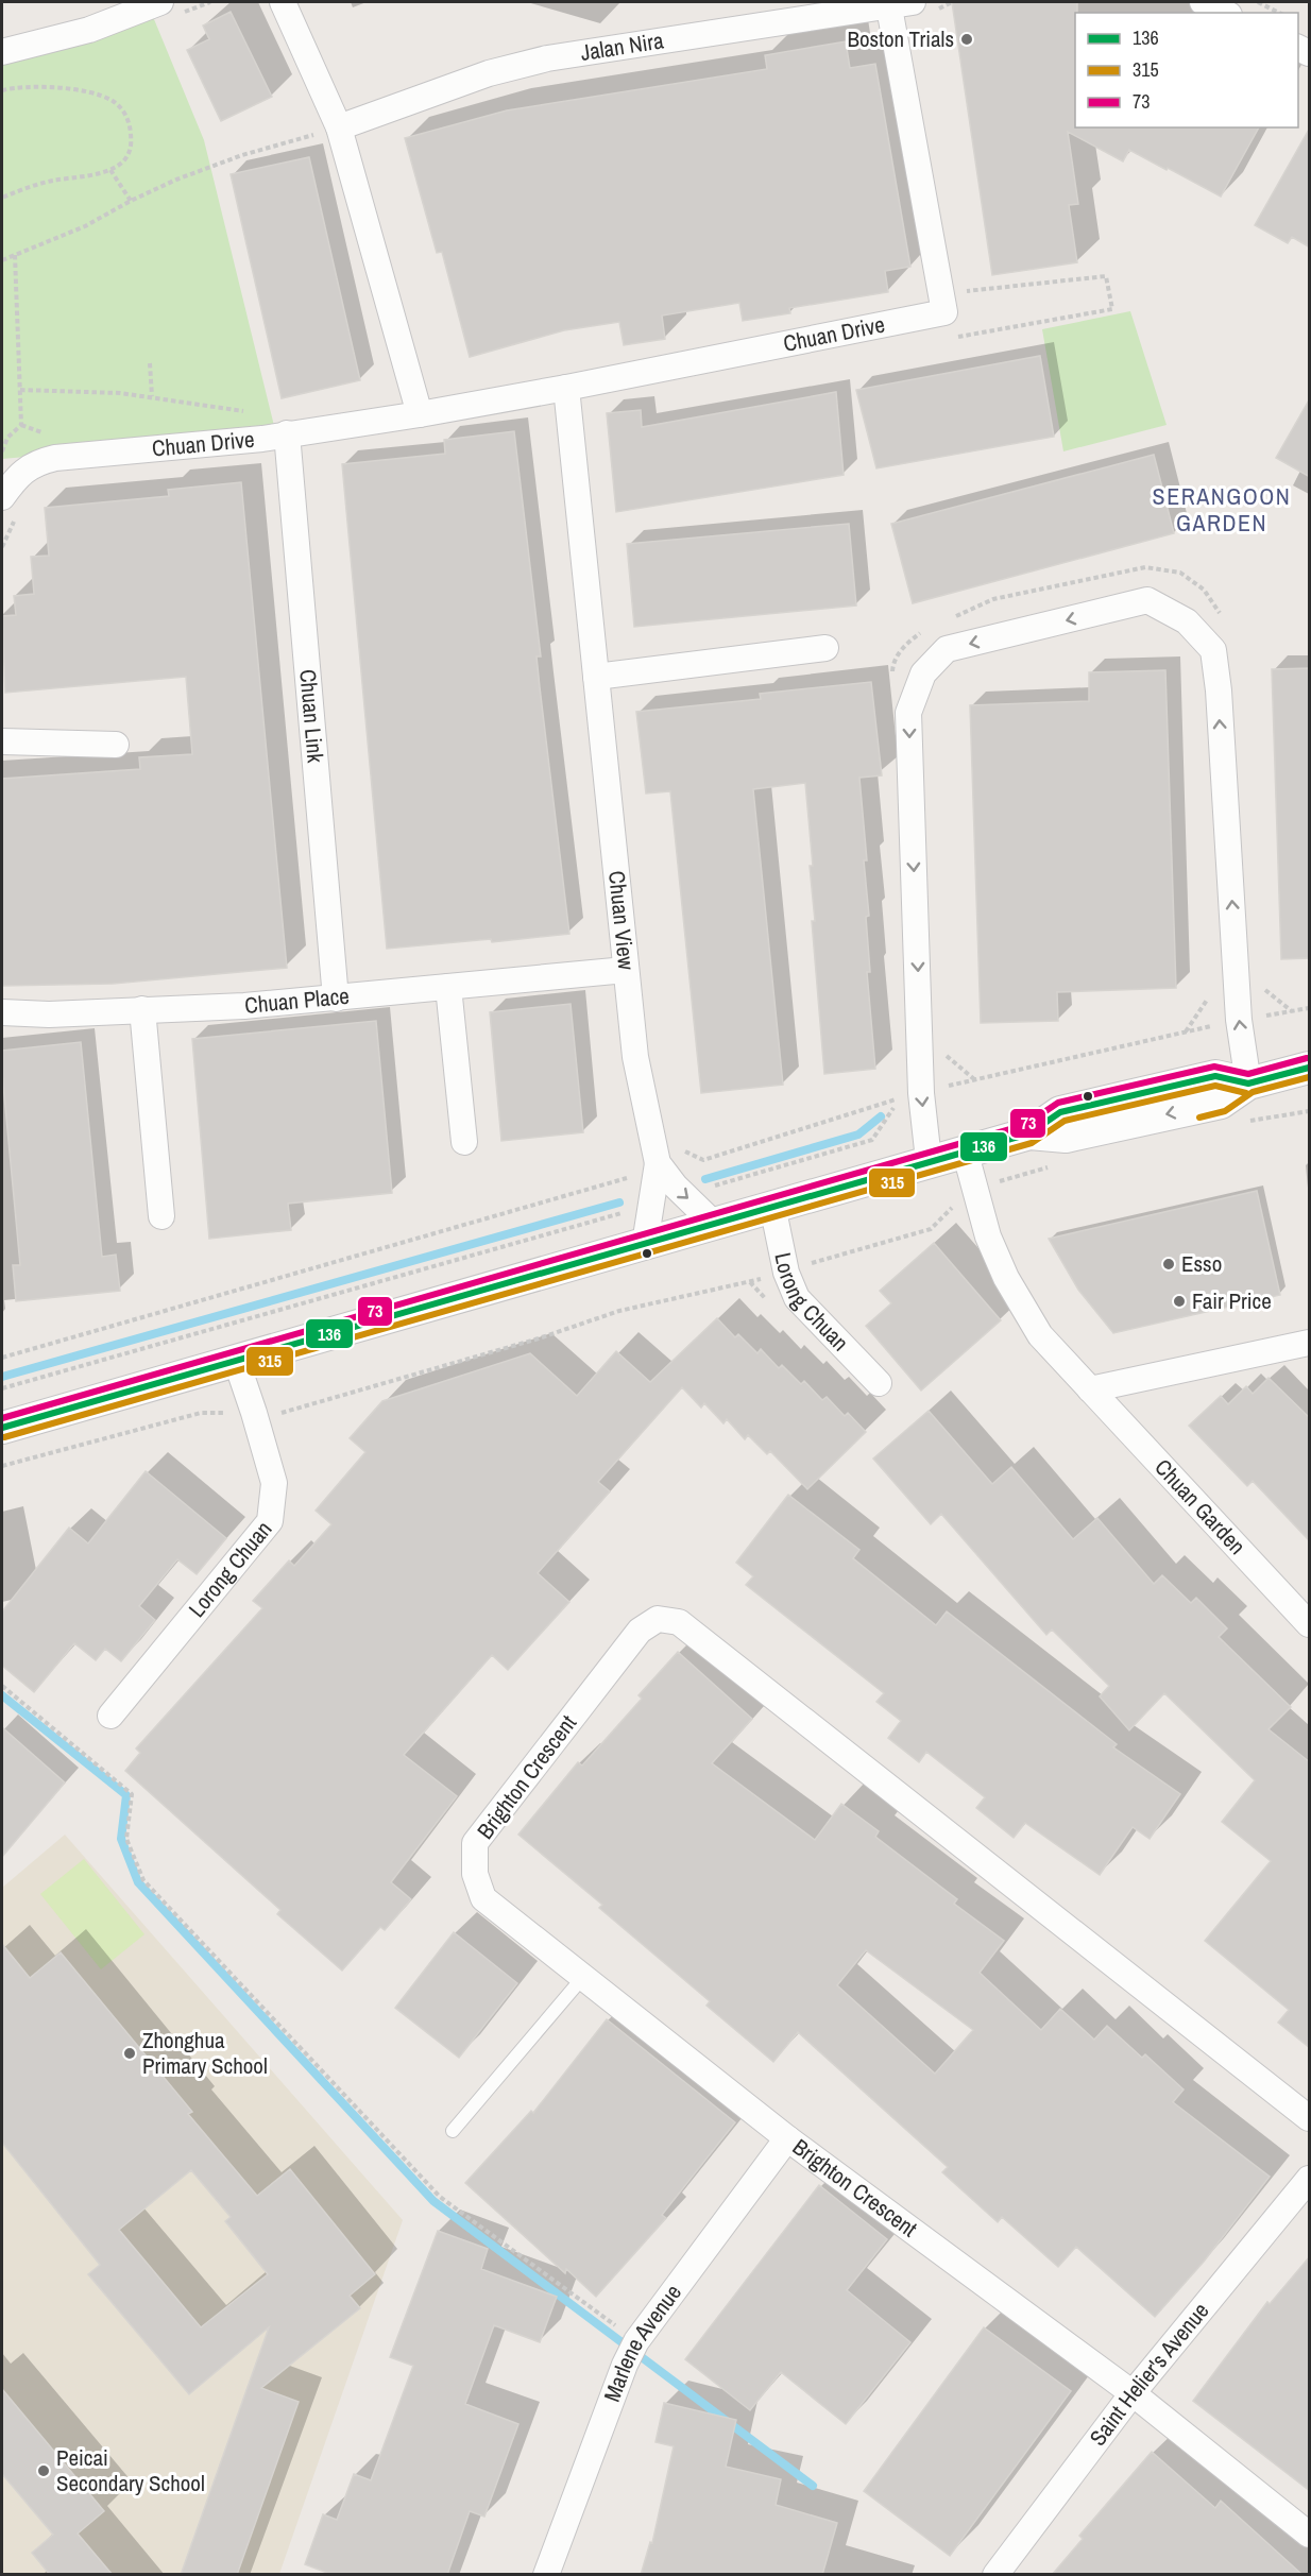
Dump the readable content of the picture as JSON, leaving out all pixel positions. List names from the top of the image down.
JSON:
{
  "streets": {
    "street": [
      "Jalan Nira",
      "Chuan Drive",
      "Chuan Link",
      "Chuan View",
      "Chuan Place",
      "Lorong Chuan",
      "Chuan Garden",
      "Brighton Crescent",
      "Marlene Avenue",
      "Saint Helier's Avenue"
    ]
  },
  "crossings": [
    ["Chuan Drive", "Chuan Link"],
    ["Chuan Drive", "Chuan View"],
    ["Chuan Link", "Chuan Place"],
    ["Chuan View", "Chuan Place"],
    ["Brighton Crescent", "Marlene Avenue"],
    ["Brighton Crescent", "Saint Helier's Avenue"]
  ],
  "districts": ["SERANGOON GARDEN"],
  "places": [
    "Boston Trials",
    "Esso",
    "Fair Price",
    "Zhonghua Primary School",
    "Peicai Secondary School"
  ],
  "lines": ["transit line 73", "transit line 136", "transit line 315"],
  "legend": ["136", "315", "73"]
}
